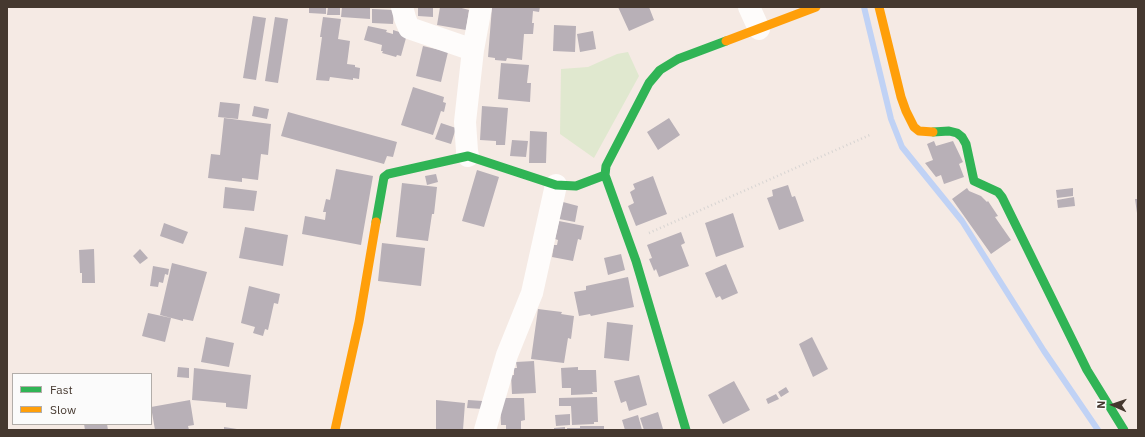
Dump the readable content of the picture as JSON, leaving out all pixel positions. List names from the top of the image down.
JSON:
{
  "legend": ["Fast", "Slow"],
  "north": "left"
}
